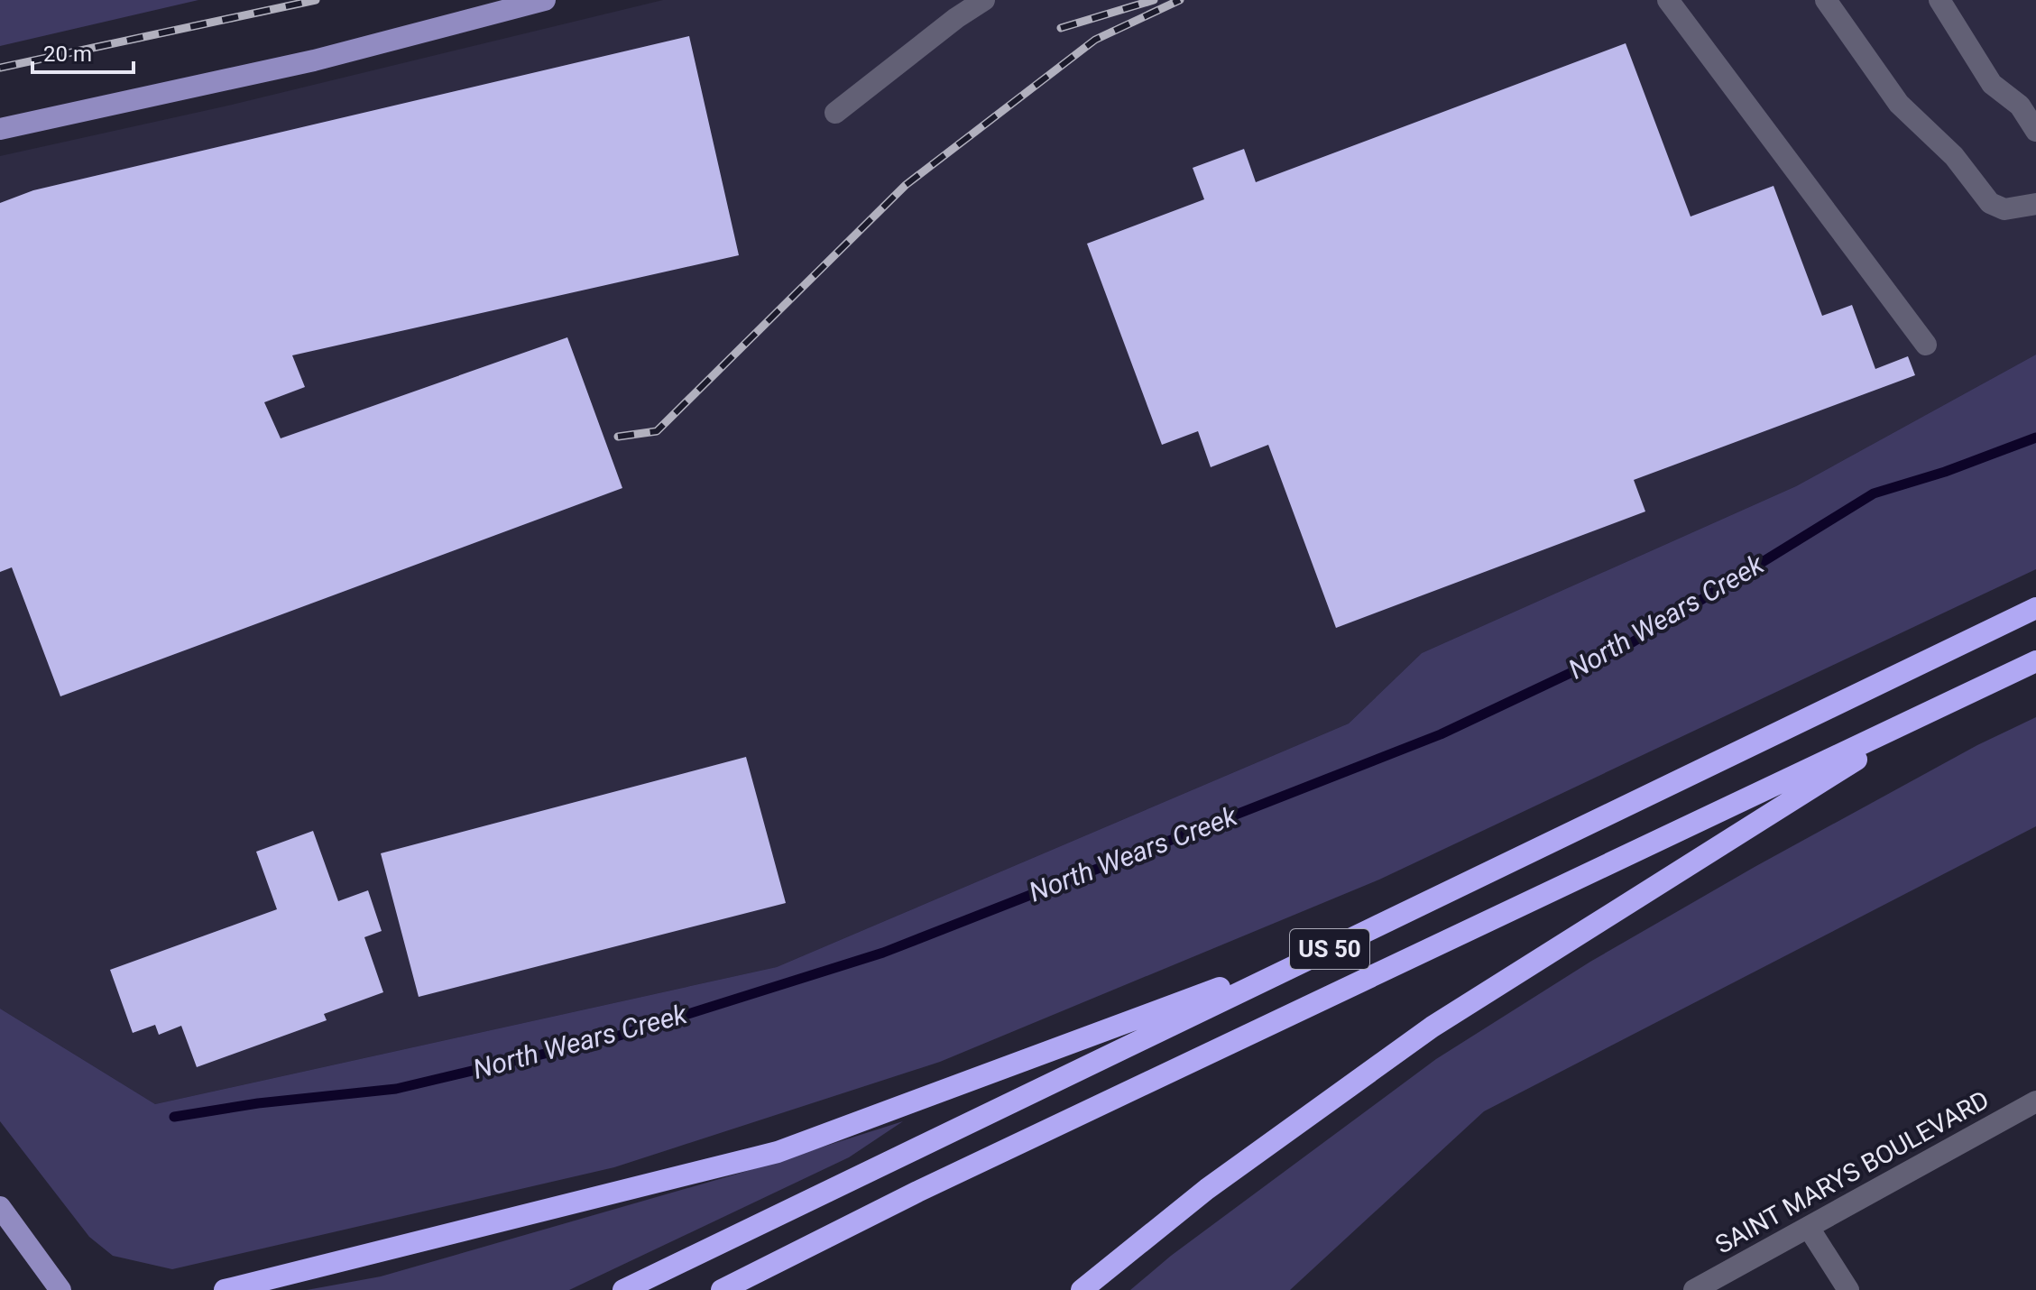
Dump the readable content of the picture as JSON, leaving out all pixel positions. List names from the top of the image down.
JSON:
{
  "streets": {
    "highway": ["US 50"],
    "street": ["SAINT MARYS BOULEVARD"]
  },
  "water": ["North Wears Creek"],
  "scale_bar": "20 m"
}
